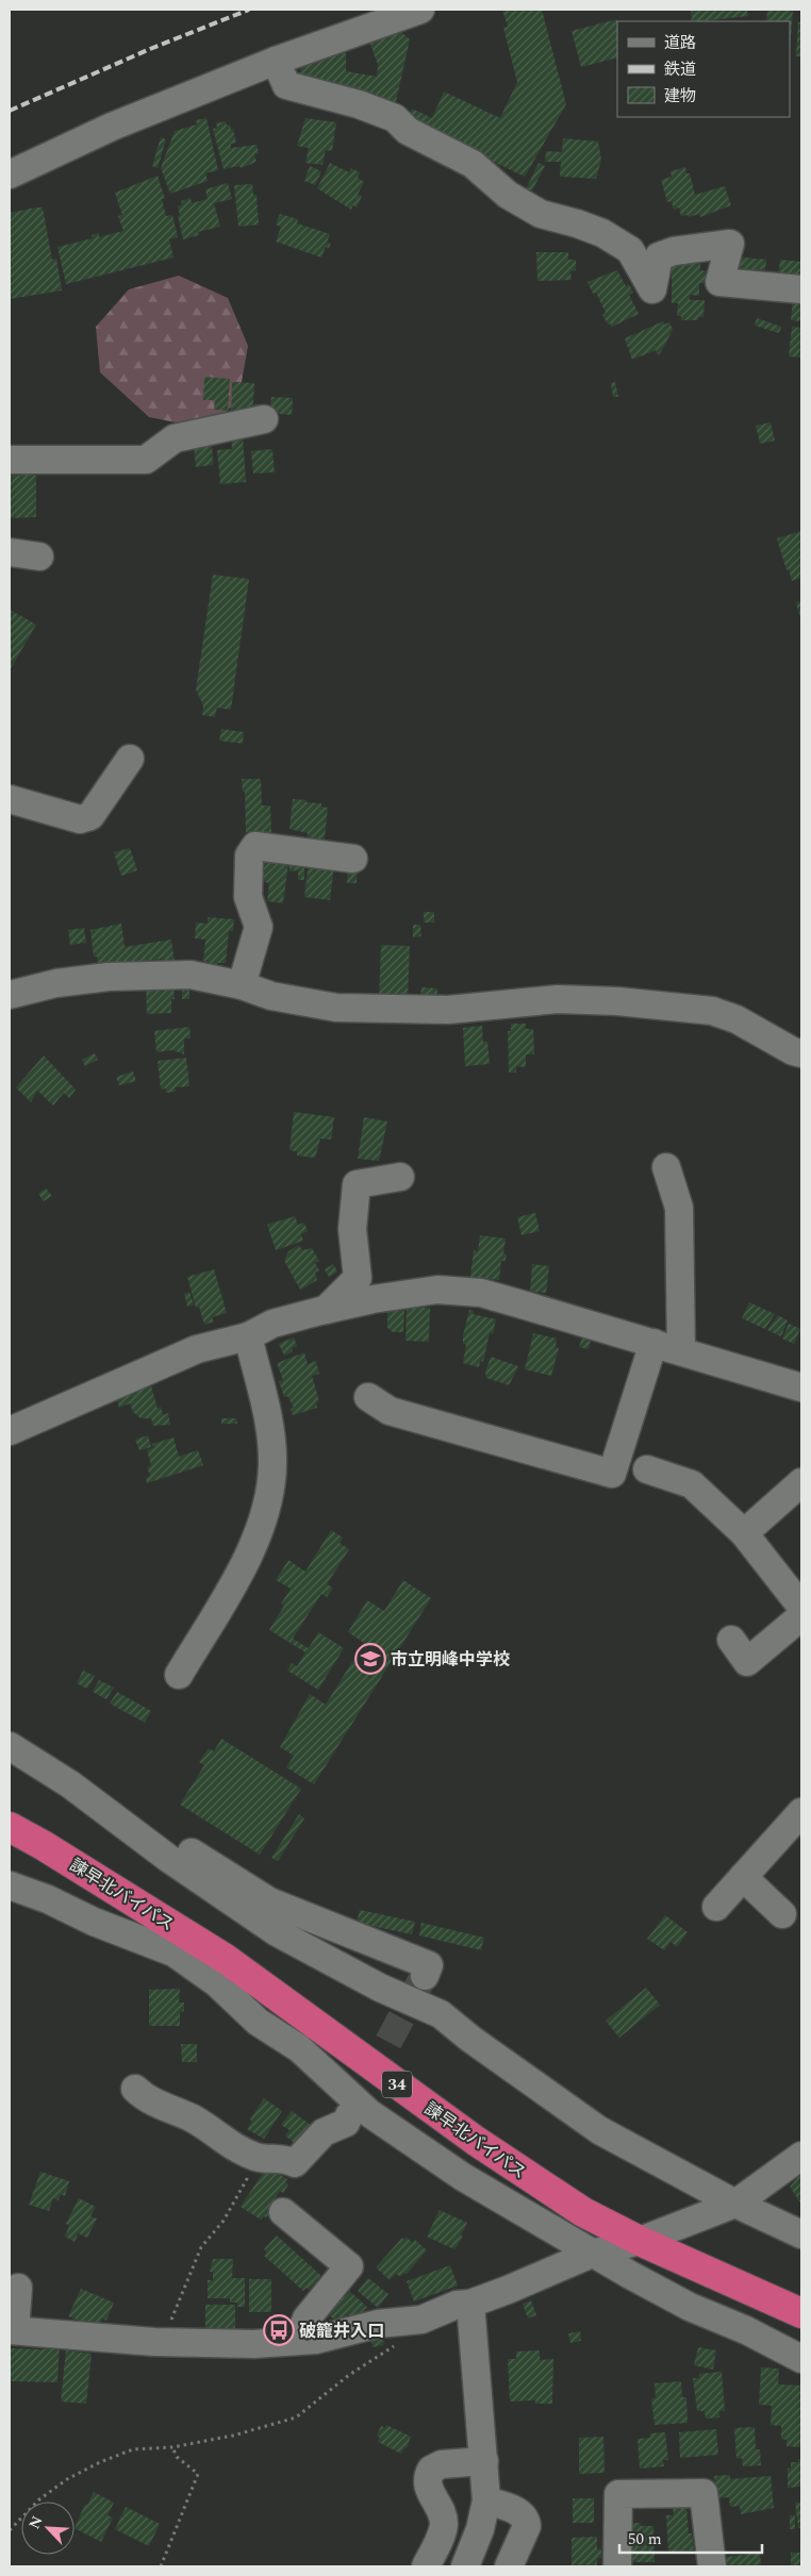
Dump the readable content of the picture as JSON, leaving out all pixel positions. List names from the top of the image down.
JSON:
{
  "streets": {
    "highway": ["諫早北バイパス", "34"]
  },
  "places": {
    "school or university": ["市立明峰中学校"],
    "bus stop": ["破籠井入口"]
  },
  "legend": ["道路", "鉄道", "建物"],
  "scale_bar": "50 m",
  "north": "top left"
}
